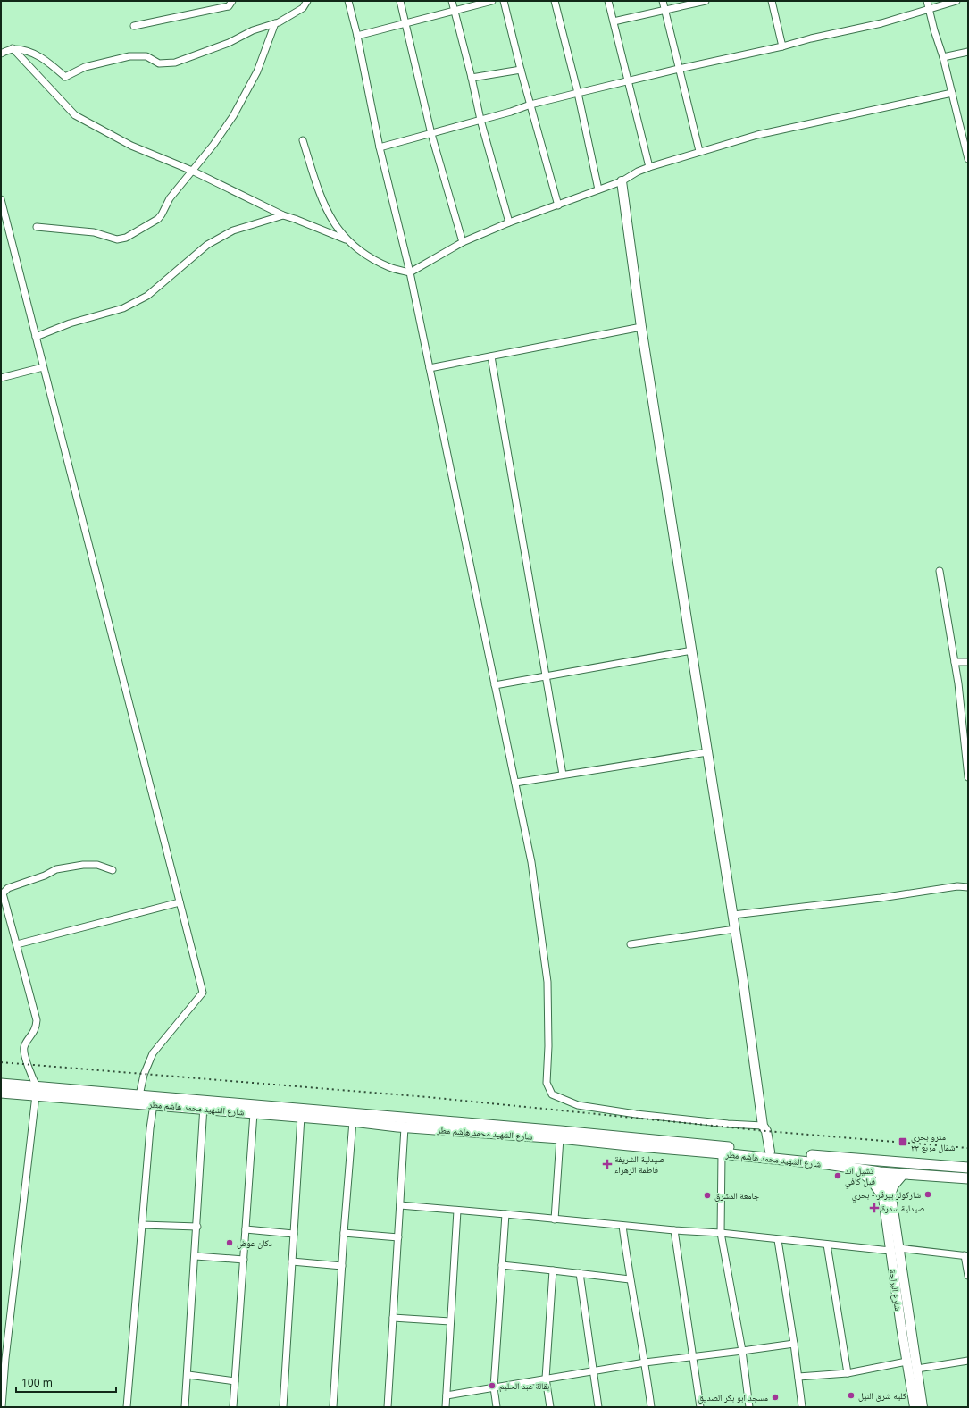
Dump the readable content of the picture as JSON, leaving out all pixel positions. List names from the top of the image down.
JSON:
{
  "streets": {
    "main road": ["شارع الشهيد محمد هاشم مطر"],
    "street": ["شارع البراحة"]
  },
  "crossings": [
    ["شارع الشهيد محمد هاشم مطر", "شارع البراحة"]
  ],
  "places": {
    "transit": ["مترو بحري شمال مربع ٢٣"],
    "health": ["صيدلية الشريفة فاطمة الزهراء", "صيدلية سدرة"],
    "other": [
      "تشيل اند فيل كافي",
      "شاركولز بيرقر - بحري",
      "جامعة المشرق",
      "دكان عوض",
      "بقالة عبد الحليم",
      "كليه شرق النيل",
      "مسجد ابو بكر الصديق"
    ]
  },
  "scale_bar": "100 m"
}
